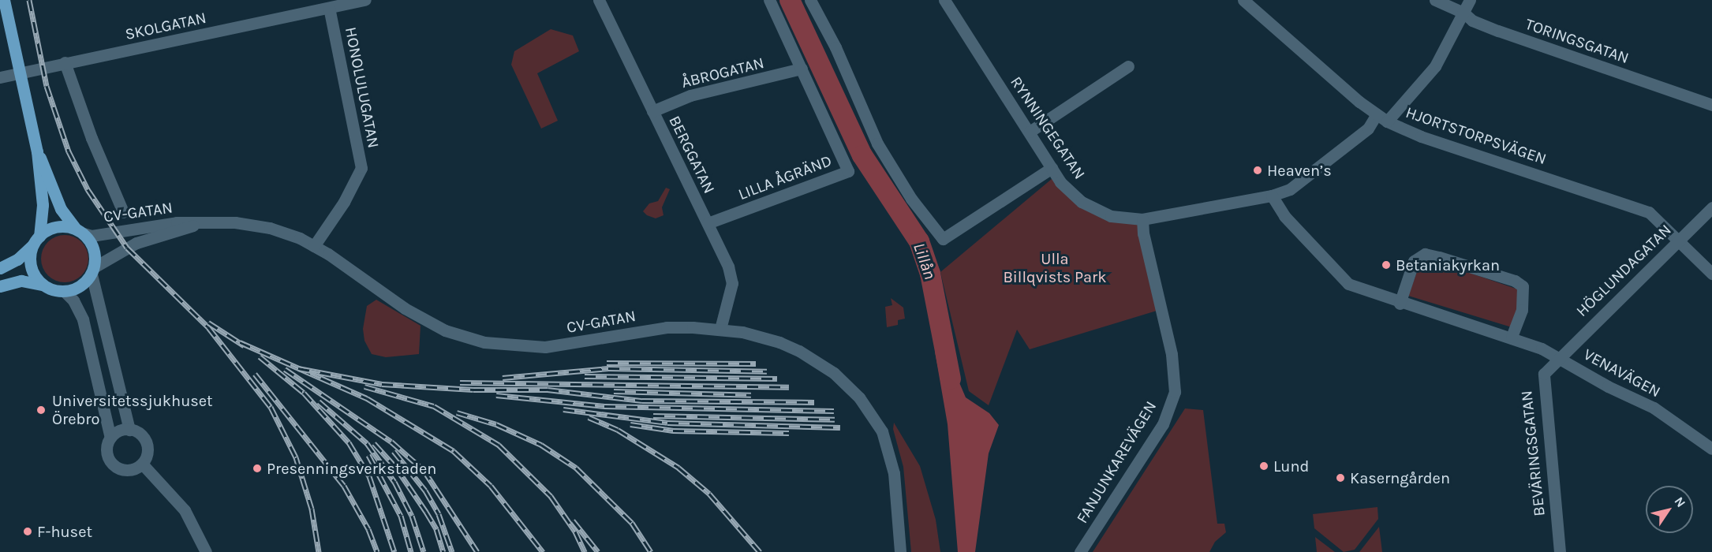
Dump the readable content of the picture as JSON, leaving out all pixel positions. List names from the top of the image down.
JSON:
{
  "streets": {
    "street": [
      "SKOLGATAN",
      "TORINGSGATAN",
      "ÅBROGATAN",
      "HONOLULUGATAN",
      "RYNNINGEGATAN",
      "HJORTSTORPSVÄGEN",
      "BERGGATAN",
      "LILLA ÅGRÄND",
      "CV-GATAN",
      "HÖGLUNDAGATAN",
      "VENAVÄGEN",
      "BEVÄRINGSGATAN",
      "FANJUNKAREVÄGEN"
    ]
  },
  "crossings": [
    ["SKOLGATAN", "HONOLULUGATAN"],
    ["ÅBROGATAN", "BERGGATAN"],
    ["ÅBROGATAN", "LILLA ÅGRÄND"],
    ["HONOLULUGATAN", "CV-GATAN"],
    ["RYNNINGEGATAN", "HJORTSTORPSVÄGEN"],
    ["RYNNINGEGATAN", "VENAVÄGEN"],
    ["RYNNINGEGATAN", "FANJUNKAREVÄGEN"],
    ["HJORTSTORPSVÄGEN", "HÖGLUNDAGATAN"],
    ["BERGGATAN", "LILLA ÅGRÄND"],
    ["BERGGATAN", "CV-GATAN"],
    ["HÖGLUNDAGATAN", "VENAVÄGEN"],
    ["HÖGLUNDAGATAN", "BEVÄRINGSGATAN"],
    ["VENAVÄGEN", "BEVÄRINGSGATAN"]
  ],
  "water": ["Lillån"],
  "parks": ["Ulla Billqvists Park"],
  "places": [
    "Heaven’s",
    "Betaniakyrkan",
    "Universitetssjukhuset Örebro",
    "Lund",
    "Presenningsverkstaden",
    "Kaserngården",
    "F-huset"
  ],
  "north": "top right"
}
